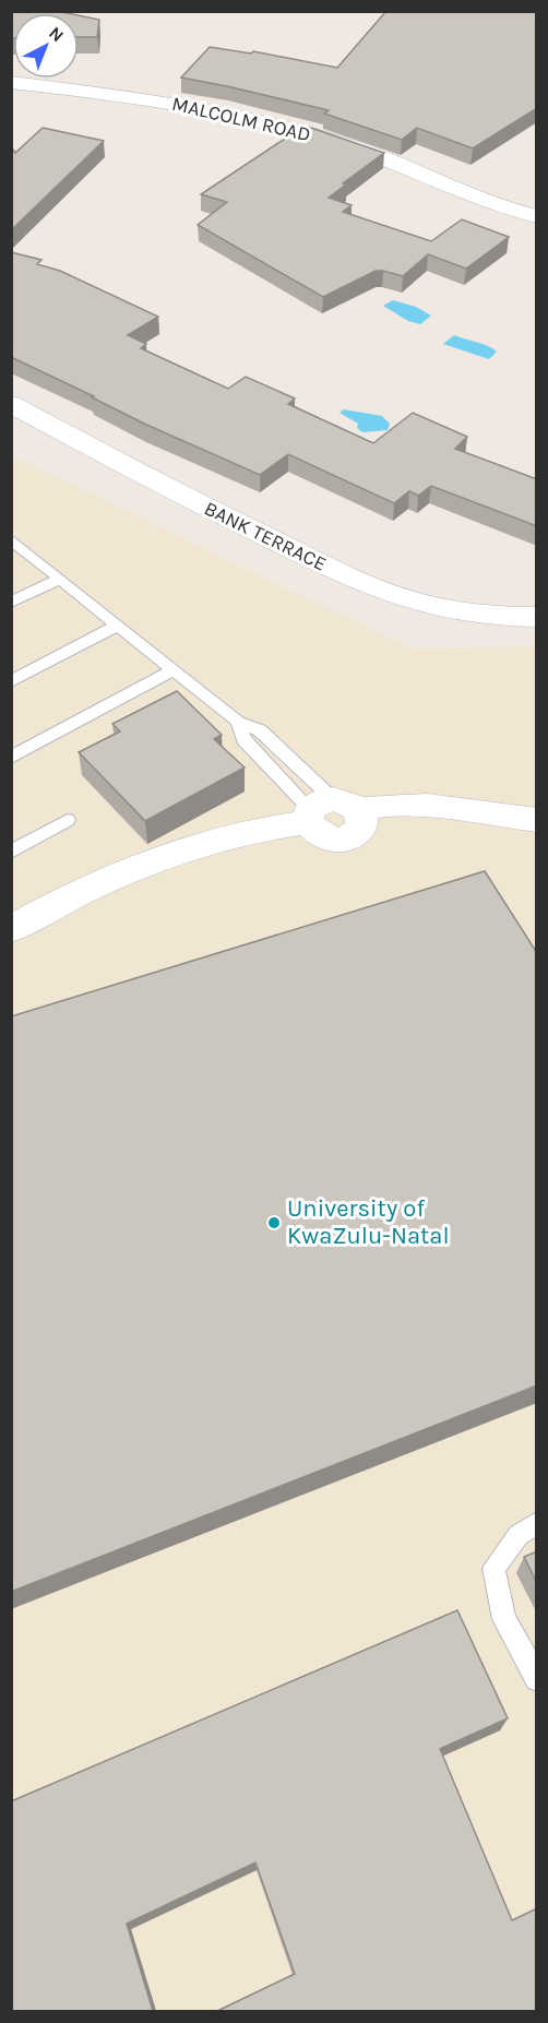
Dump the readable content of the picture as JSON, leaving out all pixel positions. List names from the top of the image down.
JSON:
{
  "streets": {
    "street": ["MALCOLM ROAD", "BANK TERRACE"]
  },
  "places": ["University of KwaZulu-Natal"],
  "north": "top right"
}
